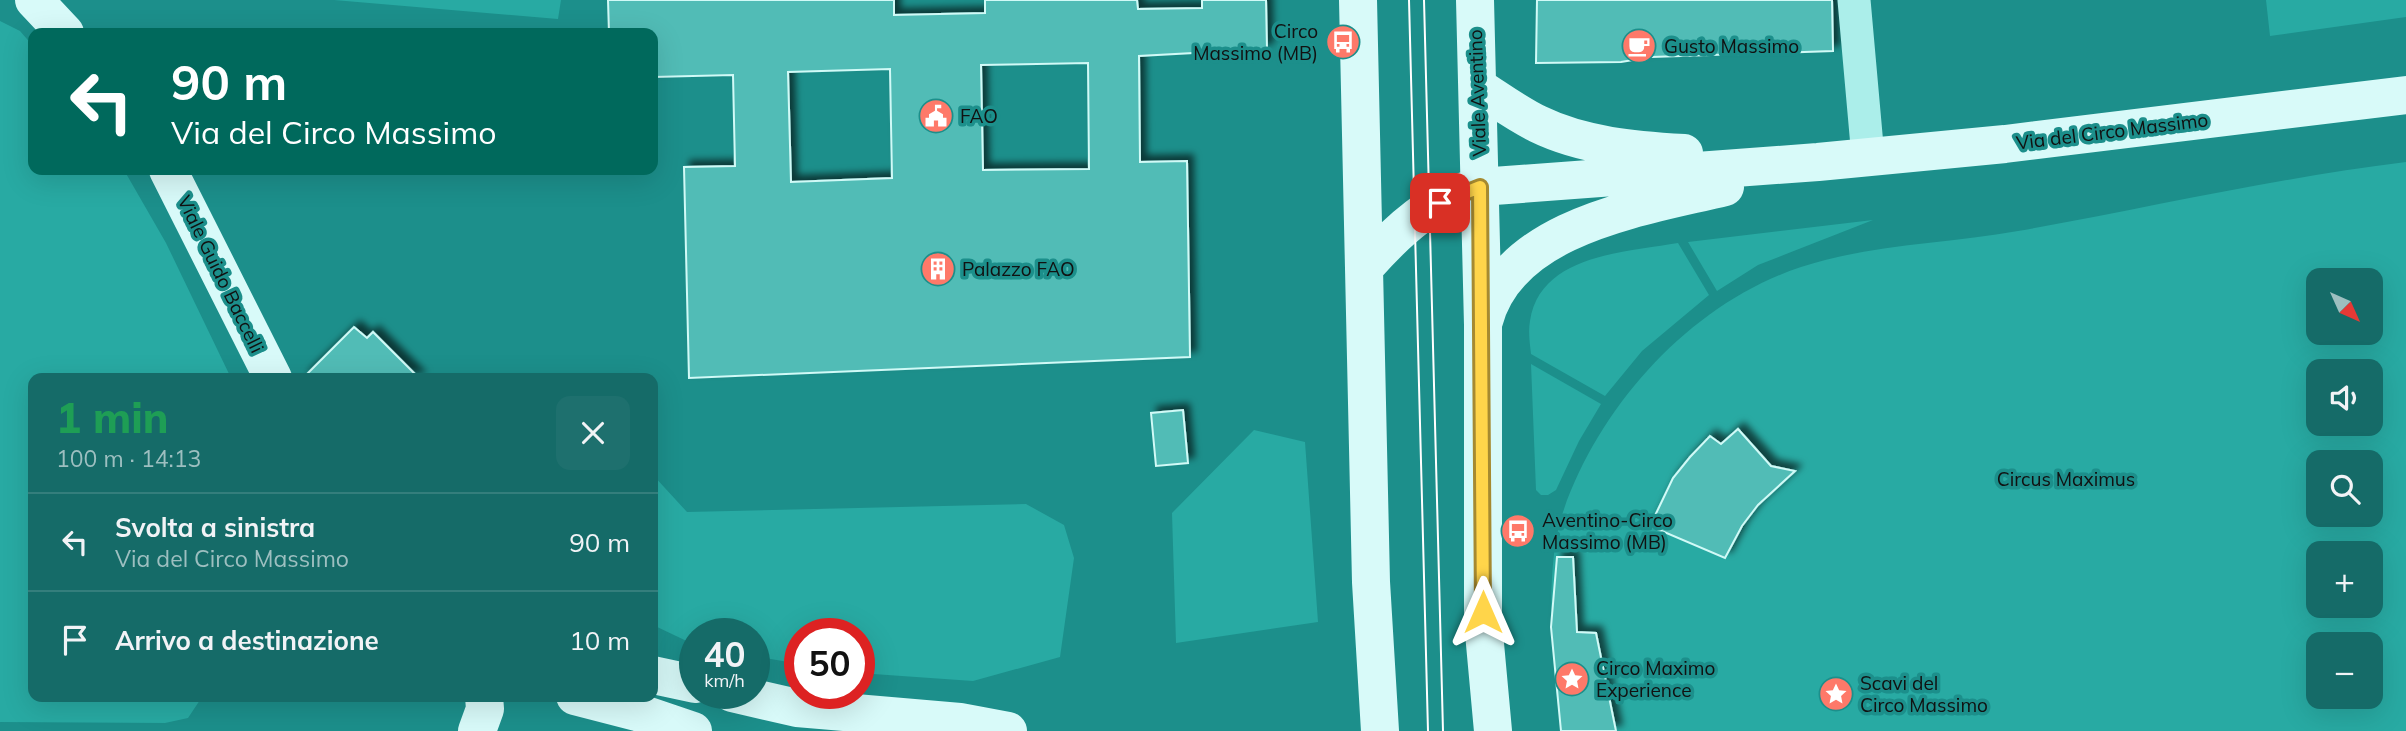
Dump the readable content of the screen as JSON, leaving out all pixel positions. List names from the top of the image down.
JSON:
{
  "streets": {
    "main road": ["Viale Aventino", "Via del Circo Massimo", "Viale Guido Baccelli"]
  },
  "crossings": [
    ["Viale Aventino", "Via del Circo Massimo"]
  ],
  "parks": ["Circus Maximus"],
  "places": {
    "bus stop": ["Circo Massimo (MB)", "Aventino-Circo Massimo (MB)"],
    "cafe": ["Gusto Massimo"],
    "public building": ["FAO"],
    "building": ["Palazzo FAO"],
    "place": ["Circo Maximo Experience", "Scavi del Circo Massimo"]
  },
  "north": "bottom right",
  "page": {
    "turn": ["90 m", "Via del Circo Massimo"],
    "map_buttons": ["+", "−"],
    "heading": ["1 min", "100 m · 14:13"],
    "list": [
      {
        "name": "Svolta a sinistra",
        "note": "Via del Circo Massimo",
        "value": "90 m"
      },
      {
        "name": "Arrivo a destinazione",
        "value": "10 m"
      }
    ],
    "speed": "40 km/h",
    "limit": "50"
  }
}
